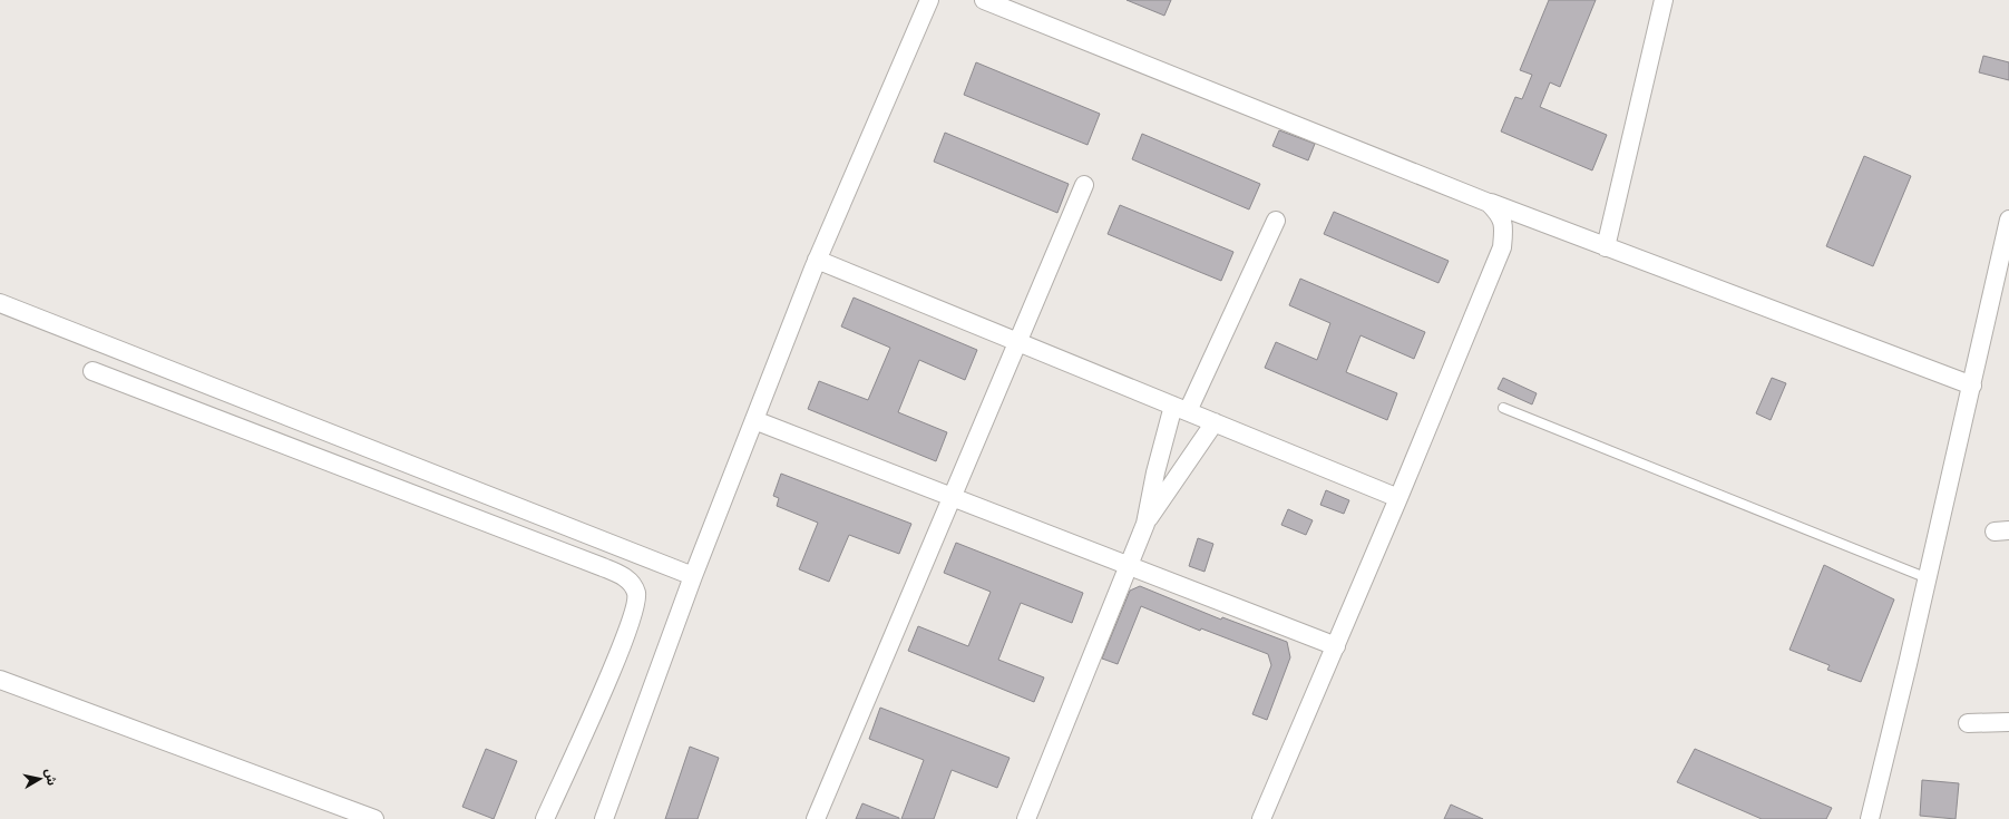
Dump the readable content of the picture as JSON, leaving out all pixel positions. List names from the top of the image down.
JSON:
{
  "north": "right"
}
